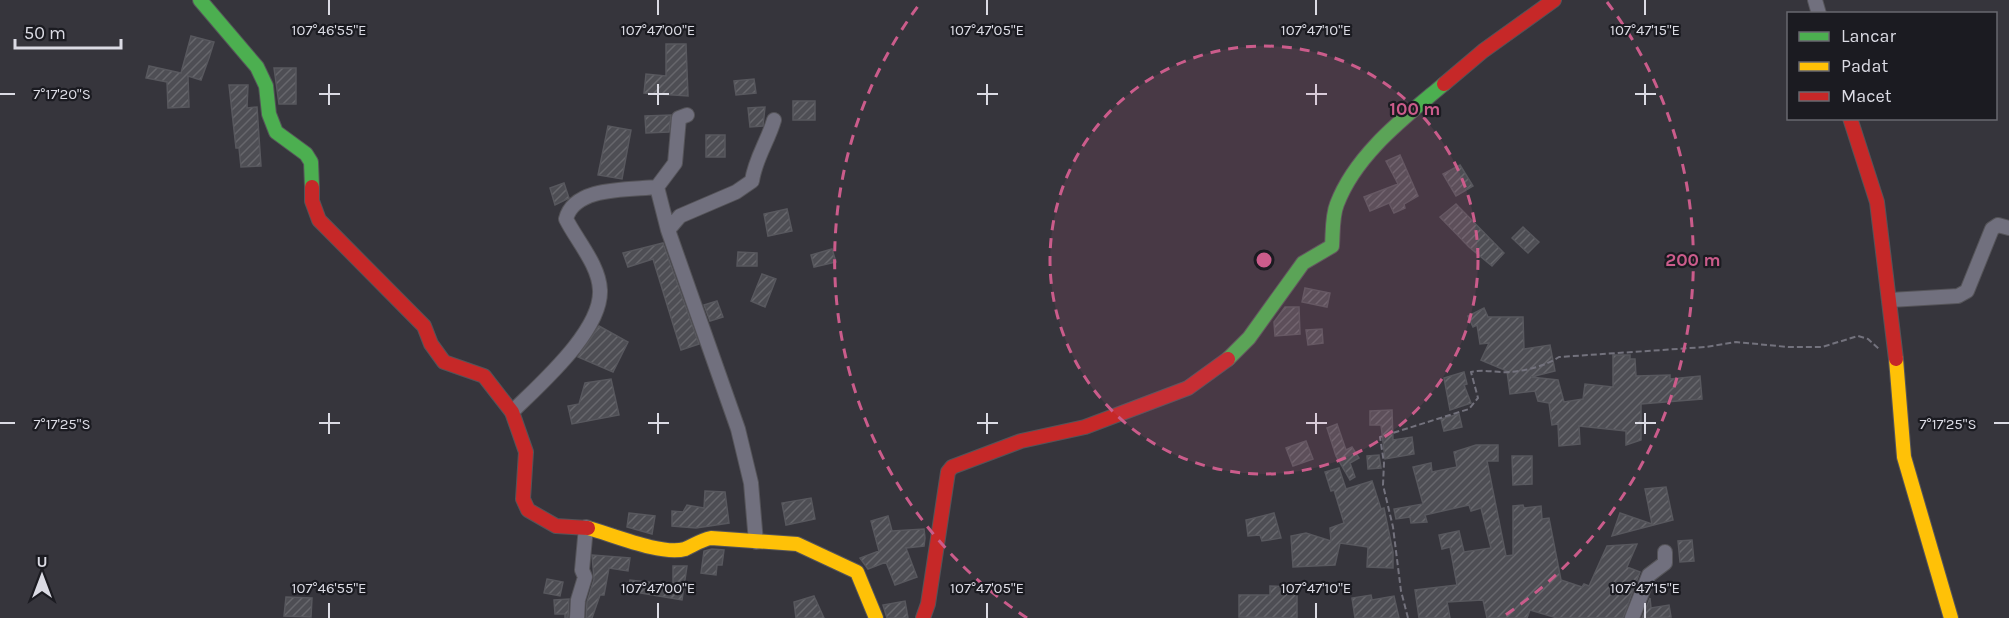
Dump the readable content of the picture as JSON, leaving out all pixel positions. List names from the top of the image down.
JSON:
{
  "legend": ["Lancar", "Padat", "Macet"],
  "scale_bar": "50 m",
  "north": "top",
  "coordinates": [
    "107°46'55\"E",
    "107°47'00\"E",
    "107°47'05\"E",
    "107°47'10\"E",
    "107°47'15\"E",
    "7°17'20\"S",
    "7°17'25\"S"
  ],
  "rings": ["100 m", "200 m"]
}
